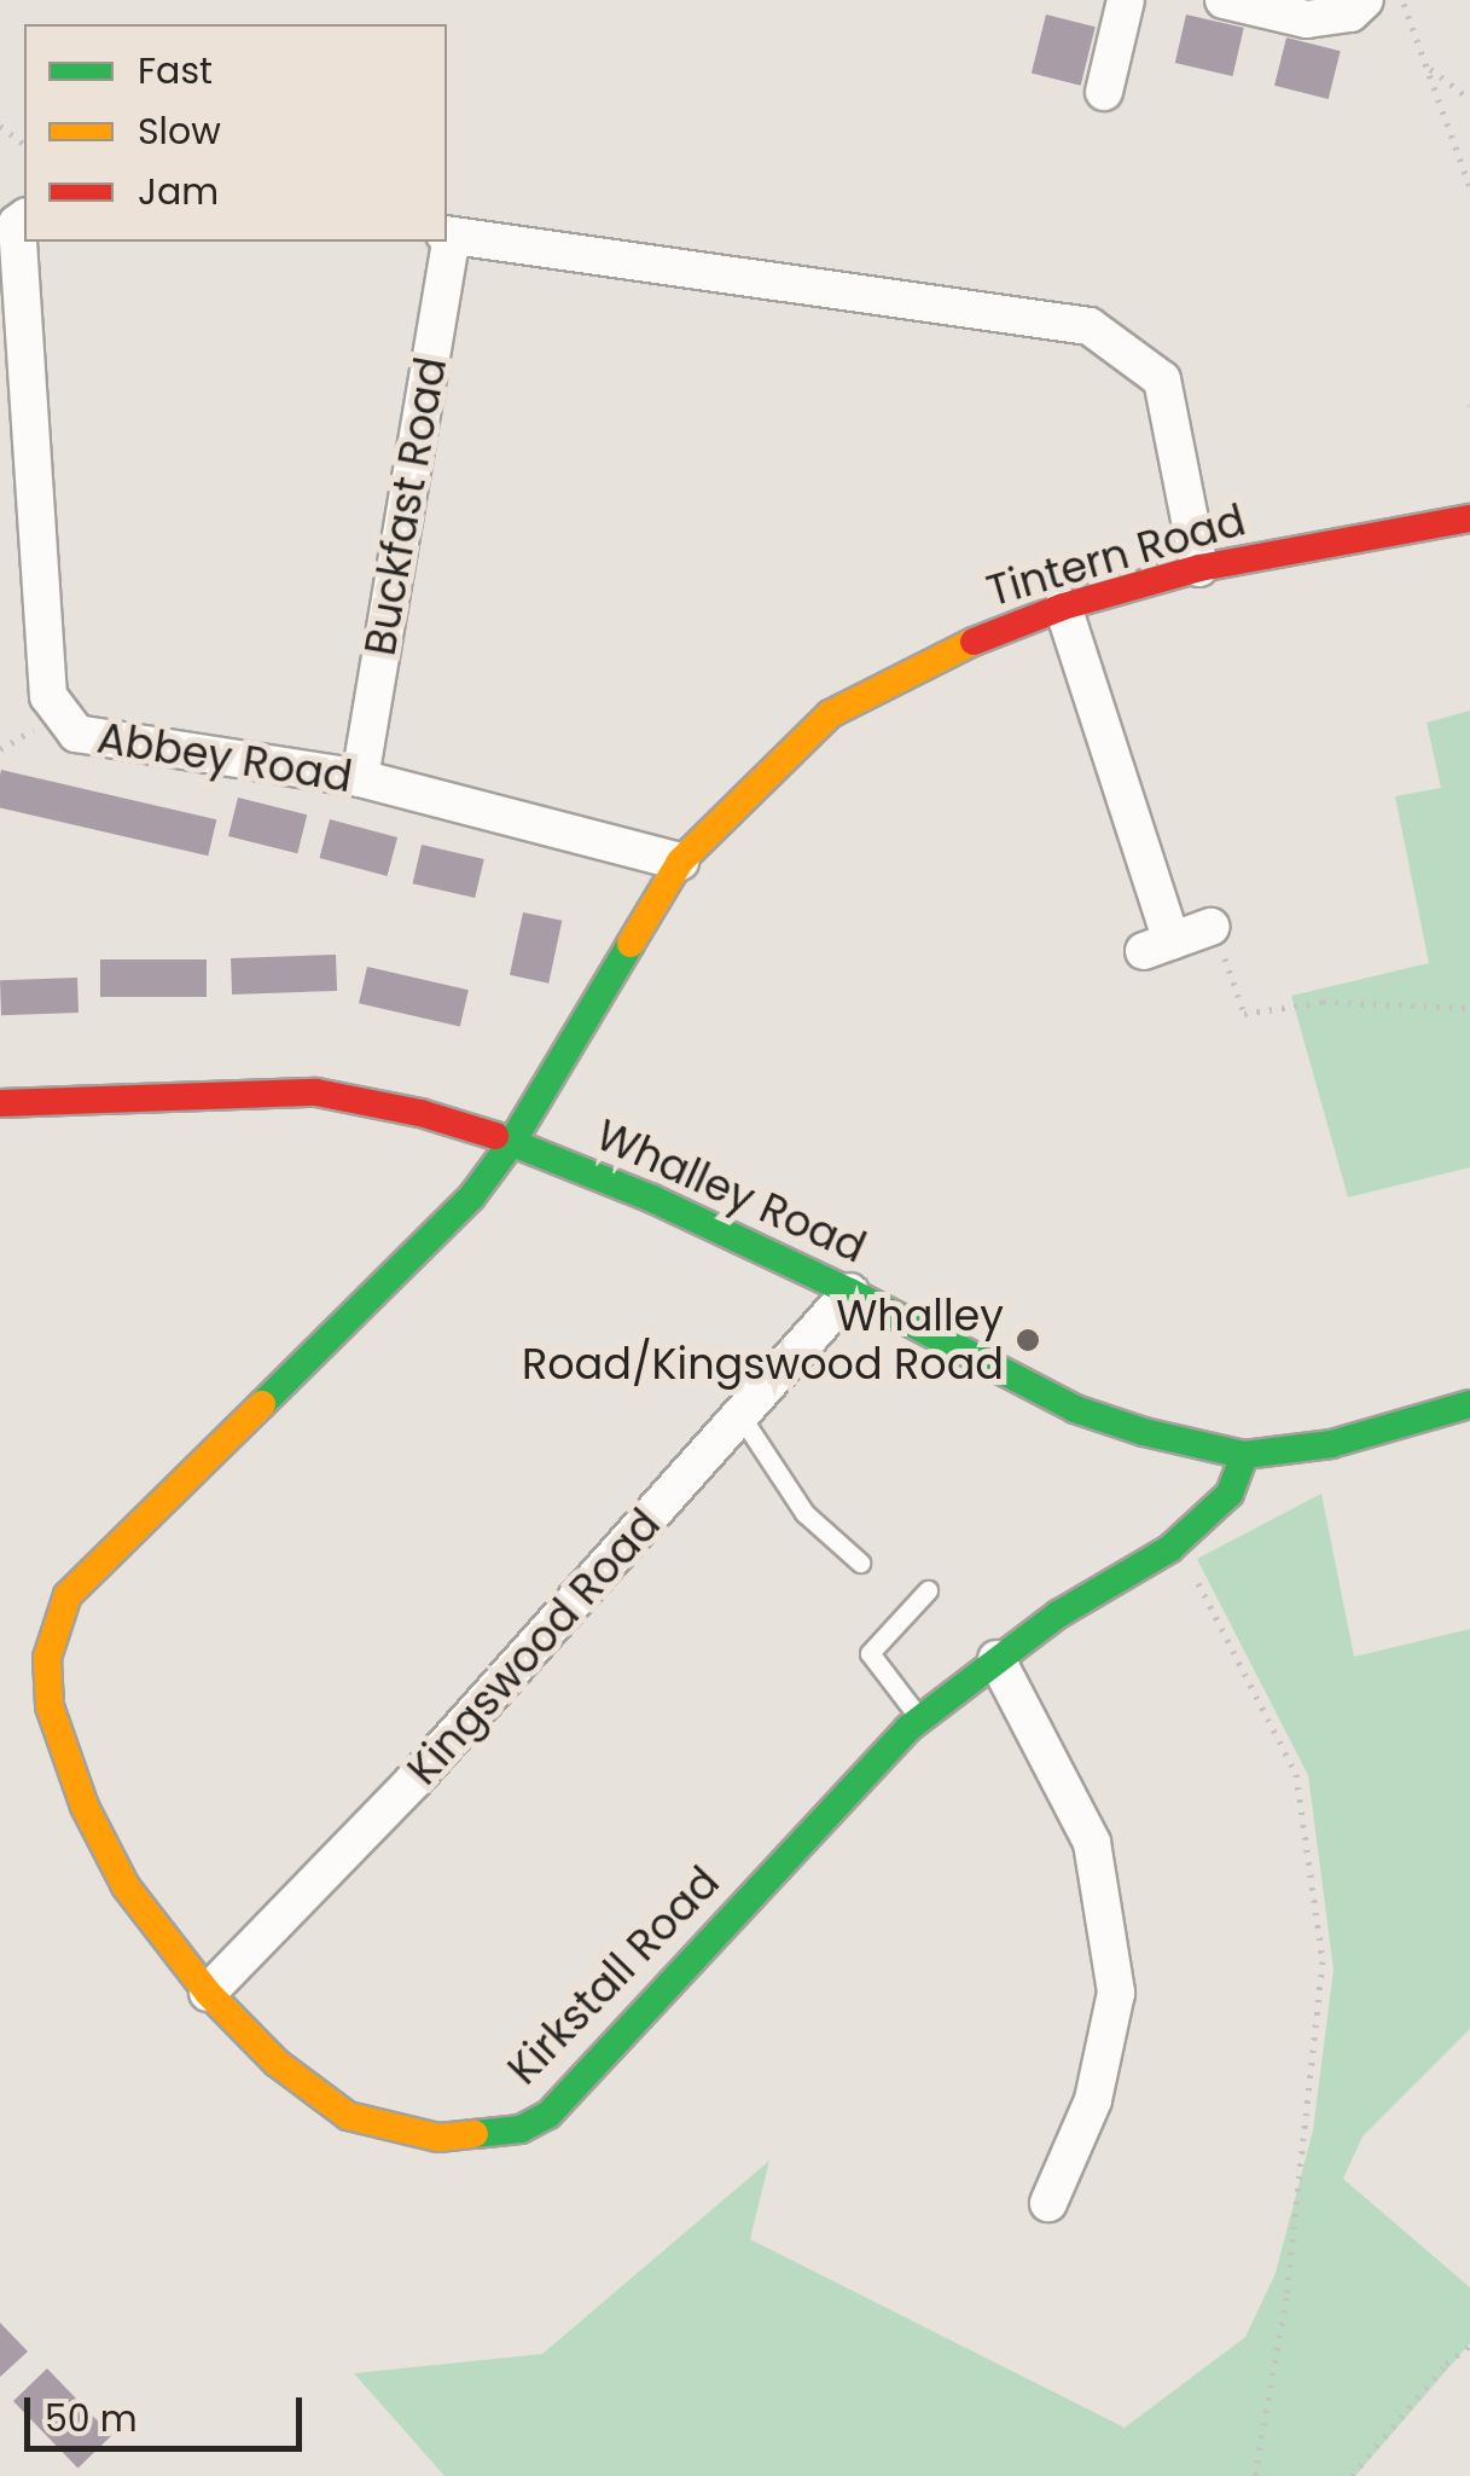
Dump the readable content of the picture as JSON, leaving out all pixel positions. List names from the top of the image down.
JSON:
{
  "streets": {
    "street": [
      "Buckfast Road",
      "Tintern Road",
      "Abbey Road",
      "Whalley Road",
      "Kingswood Road",
      "Kirkstall Road"
    ]
  },
  "crossings": [
    ["Buckfast Road", "Abbey Road"],
    ["Tintern Road", "Abbey Road"],
    ["Tintern Road", "Whalley Road"],
    ["Tintern Road", "Kirkstall Road"],
    ["Whalley Road", "Kingswood Road"],
    ["Whalley Road", "Kirkstall Road"],
    ["Kingswood Road", "Kirkstall Road"]
  ],
  "places": ["Whalley Road/Kingswood Road"],
  "legend": ["Fast", "Slow", "Jam"],
  "scale_bar": "50 m"
}
